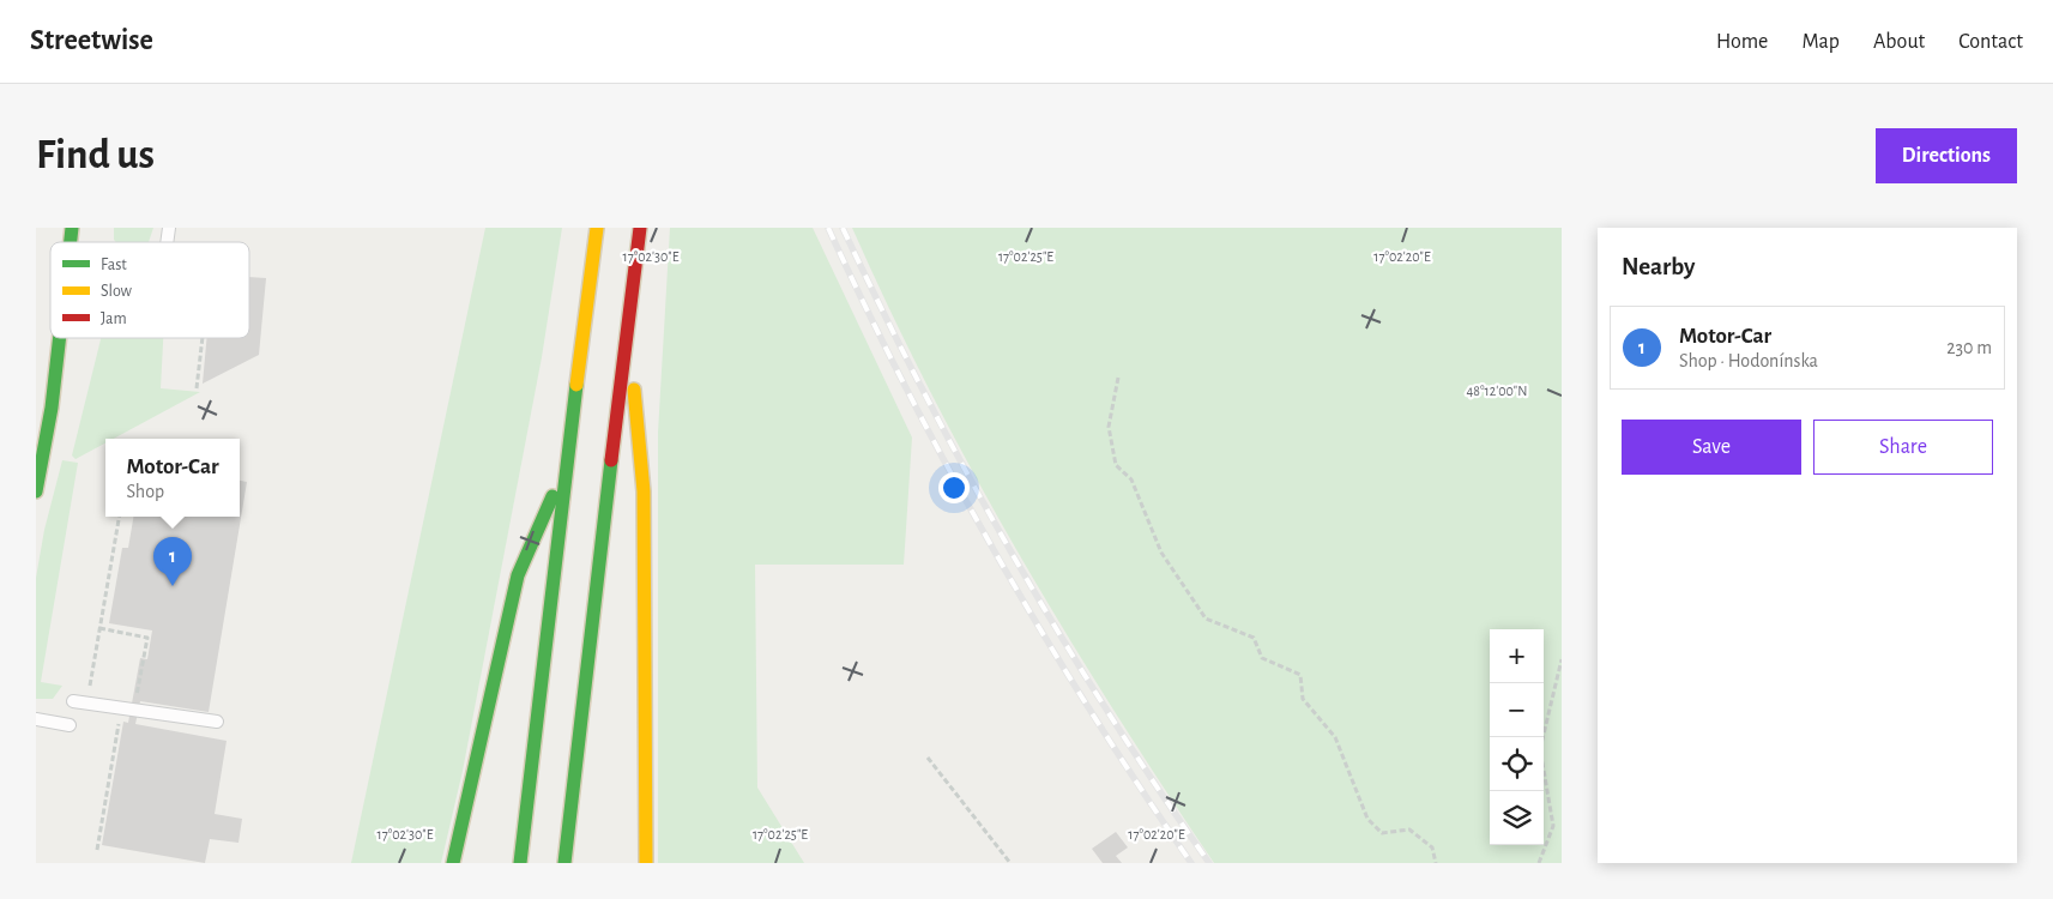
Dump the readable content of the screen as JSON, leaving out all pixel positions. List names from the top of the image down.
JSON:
{
  "legend": ["Fast", "Slow", "Jam"],
  "page": {
    "header": "Streetwise",
    "nav": [
      "Home",
      "Map",
      "About",
      "Contact"
    ],
    "buttons": [
      "Directions",
      ["Save", "Share"]
    ],
    "title": "Find us",
    "heading": "Nearby",
    "list": [
      {
        "mark": "1",
        "name": "Motor-Car",
        "note": "Shop · Hodonínska",
        "value": "230 m"
      }
    ],
    "popup": ["Motor-Car", "Shop"],
    "pins": "1",
    "map_buttons": ["+", "−"]
  },
  "coordinates": [
    "17°02'30\"E",
    "17°02'25\"E",
    "17°02'20\"E",
    "48°12'00\"N"
  ]
}
